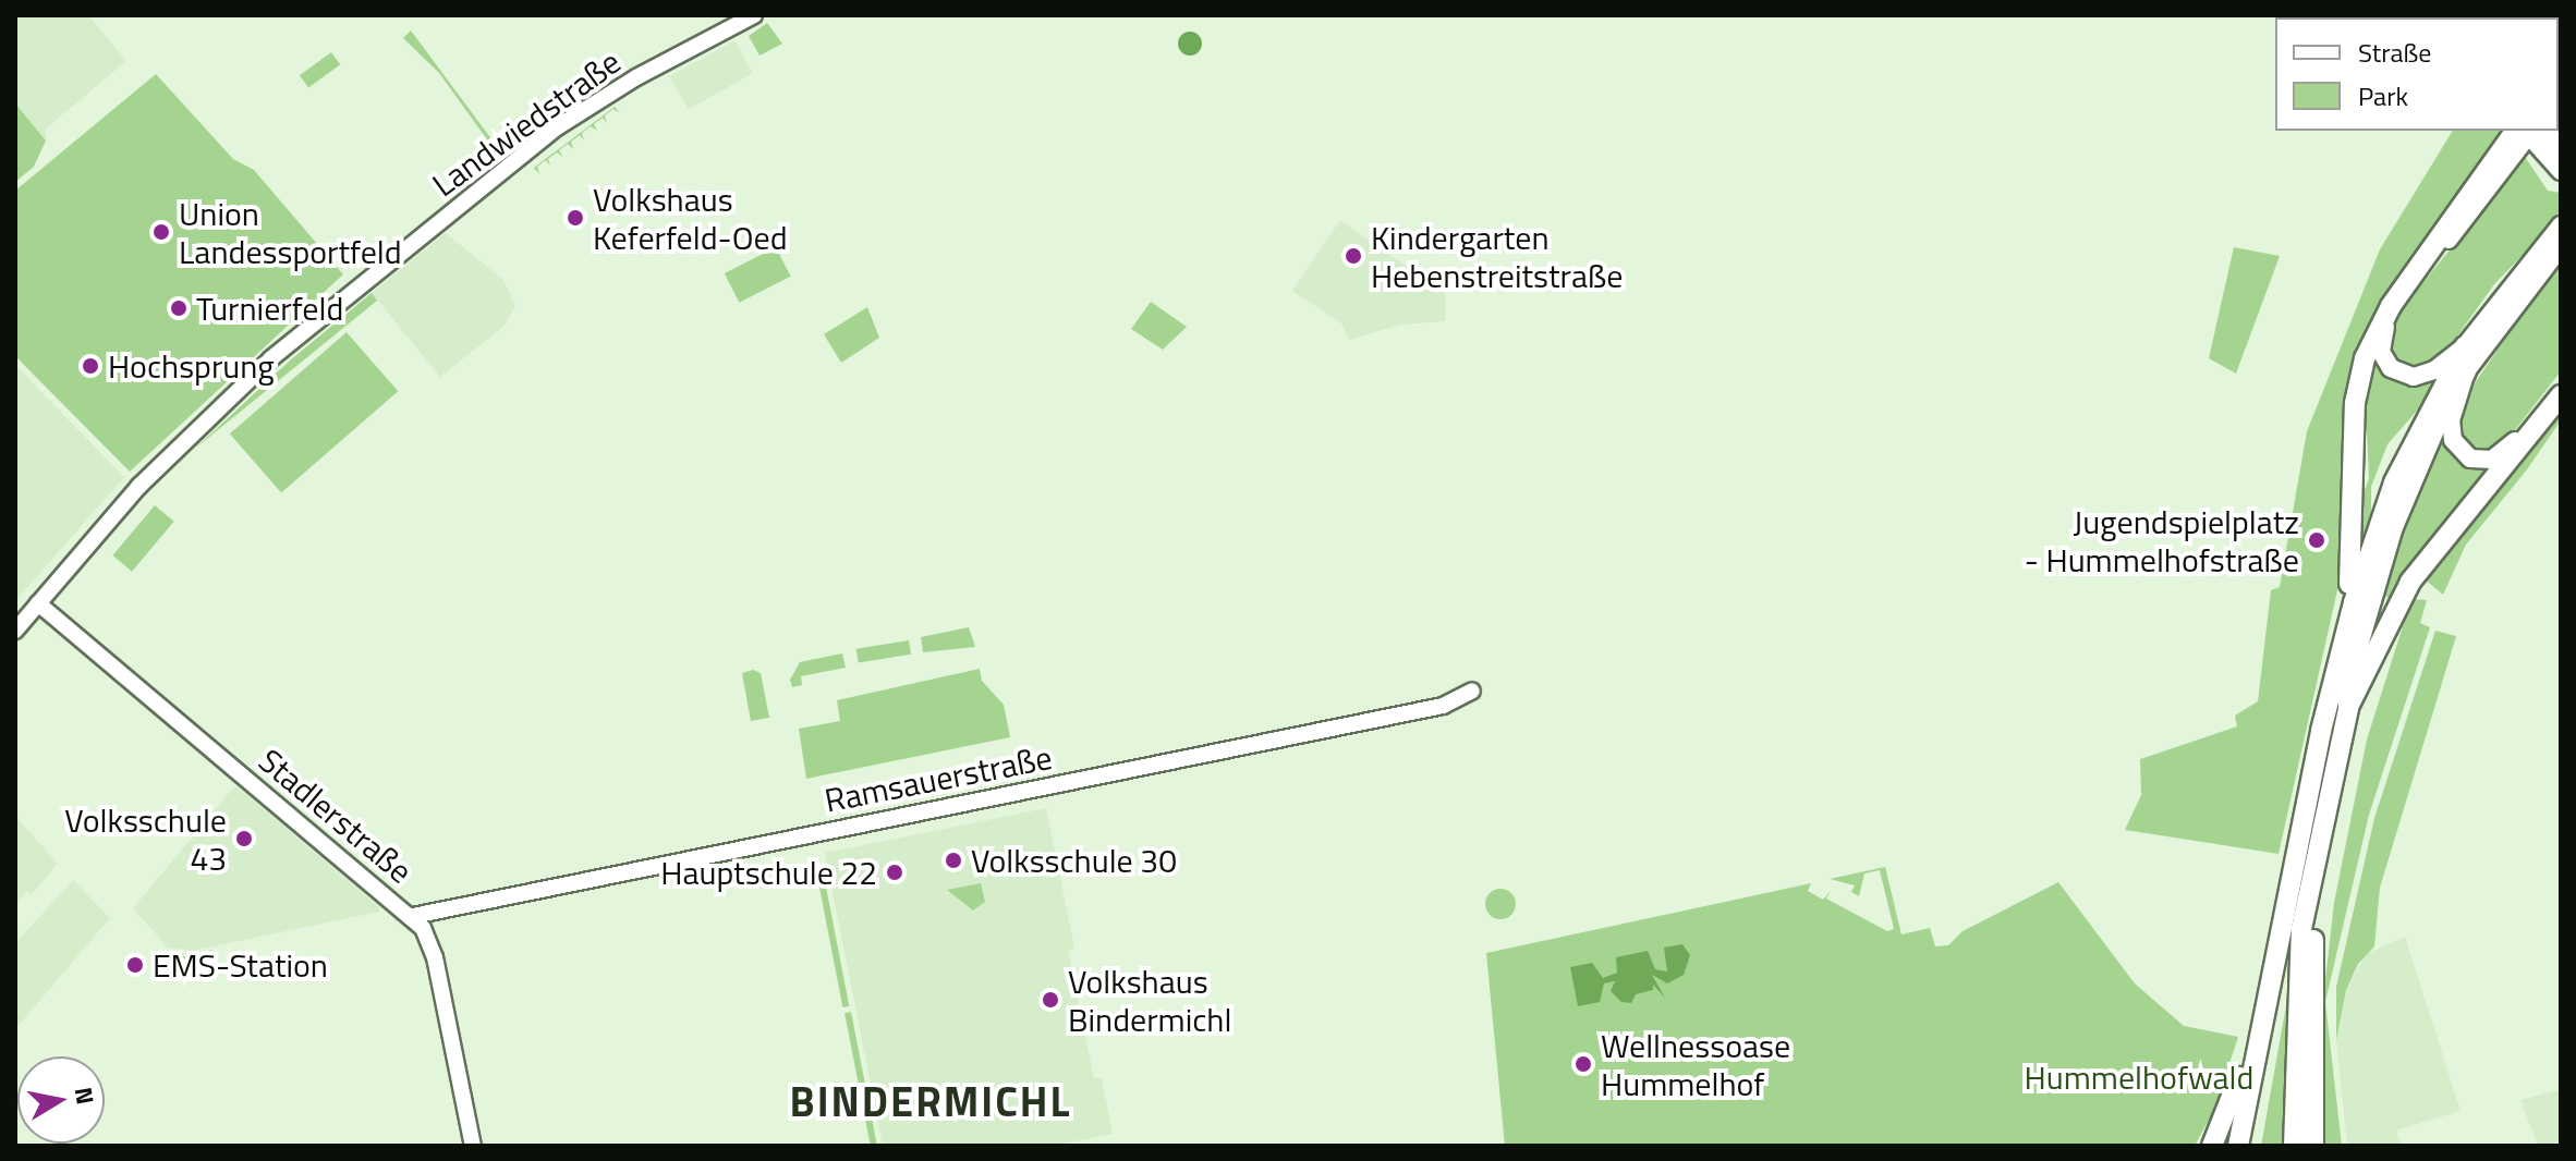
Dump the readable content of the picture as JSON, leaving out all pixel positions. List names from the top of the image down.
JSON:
{
  "streets": {
    "main road": ["Landwiedstraße", "Ramsauerstraße", "Stadlerstraße"]
  },
  "crossings": [
    ["Landwiedstraße", "Stadlerstraße"],
    ["Ramsauerstraße", "Stadlerstraße"]
  ],
  "districts": ["BINDERMICHL"],
  "parks": ["Hummelhofwald"],
  "places": [
    "Volkshaus Keferfeld-Oed",
    "Union Landessportfeld",
    "Kindergarten Hebenstreitstraße",
    "Turnierfeld",
    "Hochsprung",
    "Jugendspielplatz - Hummelhofstraße",
    "Volksschule 43",
    "Volksschule 30",
    "Hauptschule 22",
    "EMS-Station",
    "Volkshaus Bindermichl",
    "Wellnessoase Hummelhof"
  ],
  "legend": ["Straße", "Park"],
  "north": "right"
}
